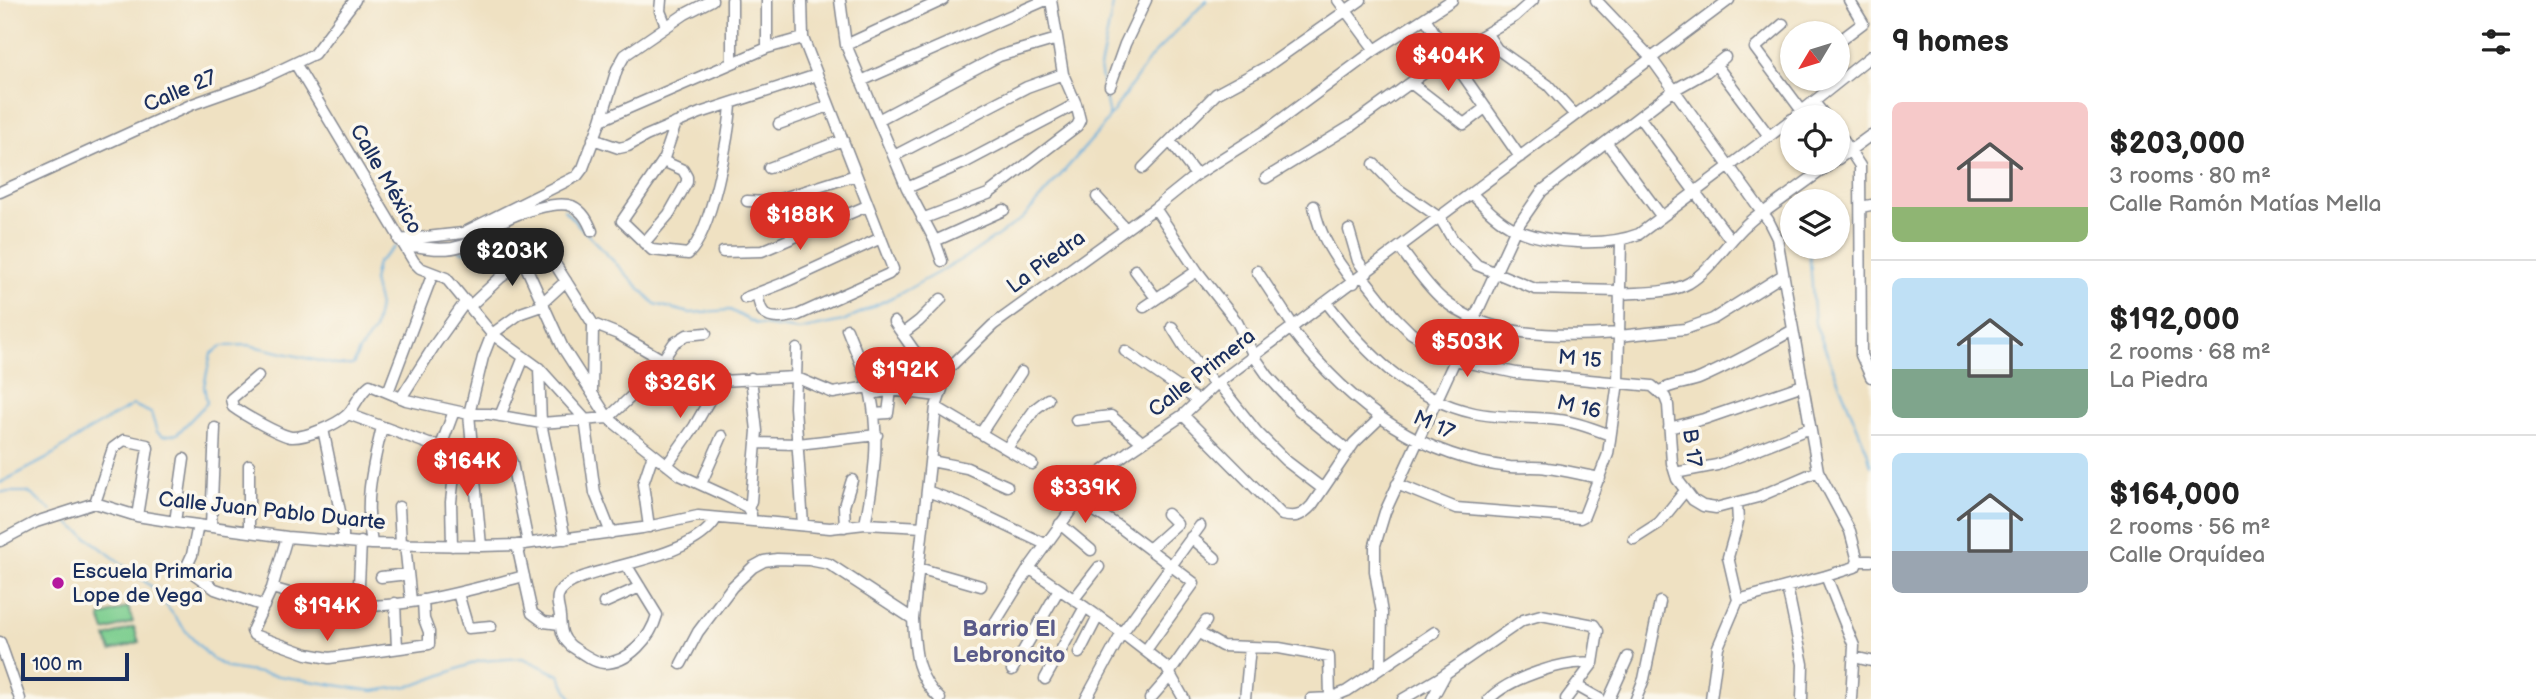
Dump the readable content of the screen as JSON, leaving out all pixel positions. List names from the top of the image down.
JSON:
{
  "streets": {
    "street": [
      "Calle 27",
      "Calle México",
      "La Piedra",
      "M 15",
      "Calle Primera",
      "M 16",
      "M 17",
      "B 17",
      "Calle Juan Pablo Duarte"
    ]
  },
  "crossings": [
    ["Calle 27", "Calle México"],
    ["La Piedra", "Calle Juan Pablo Duarte"],
    ["M 15", "Calle Primera"],
    ["Calle Primera", "M 16"],
    ["Calle Primera", "M 17"]
  ],
  "districts": ["Barrio El Lebroncito"],
  "places": ["Escuela Primaria Lope de Vega"],
  "scale_bar": "100 m",
  "north": "bottom left",
  "page": {
    "heading": "9 homes",
    "price": [
      "$404K",
      "$188K",
      "$203K",
      "$503K",
      "$192K",
      "$326K",
      "$164K",
      "$339K",
      "$194K"
    ],
    "list": [
      {
        "name": "$203,000",
        "note": "3 rooms · 80 m² · Calle Ramón Matías Mella"
      },
      {
        "name": "$192,000",
        "note": "2 rooms · 68 m² · La Piedra"
      },
      {
        "name": "$164,000",
        "note": "2 rooms · 56 m² · Calle Orquídea"
      }
    ],
    "scale": "100 m"
  }
}
